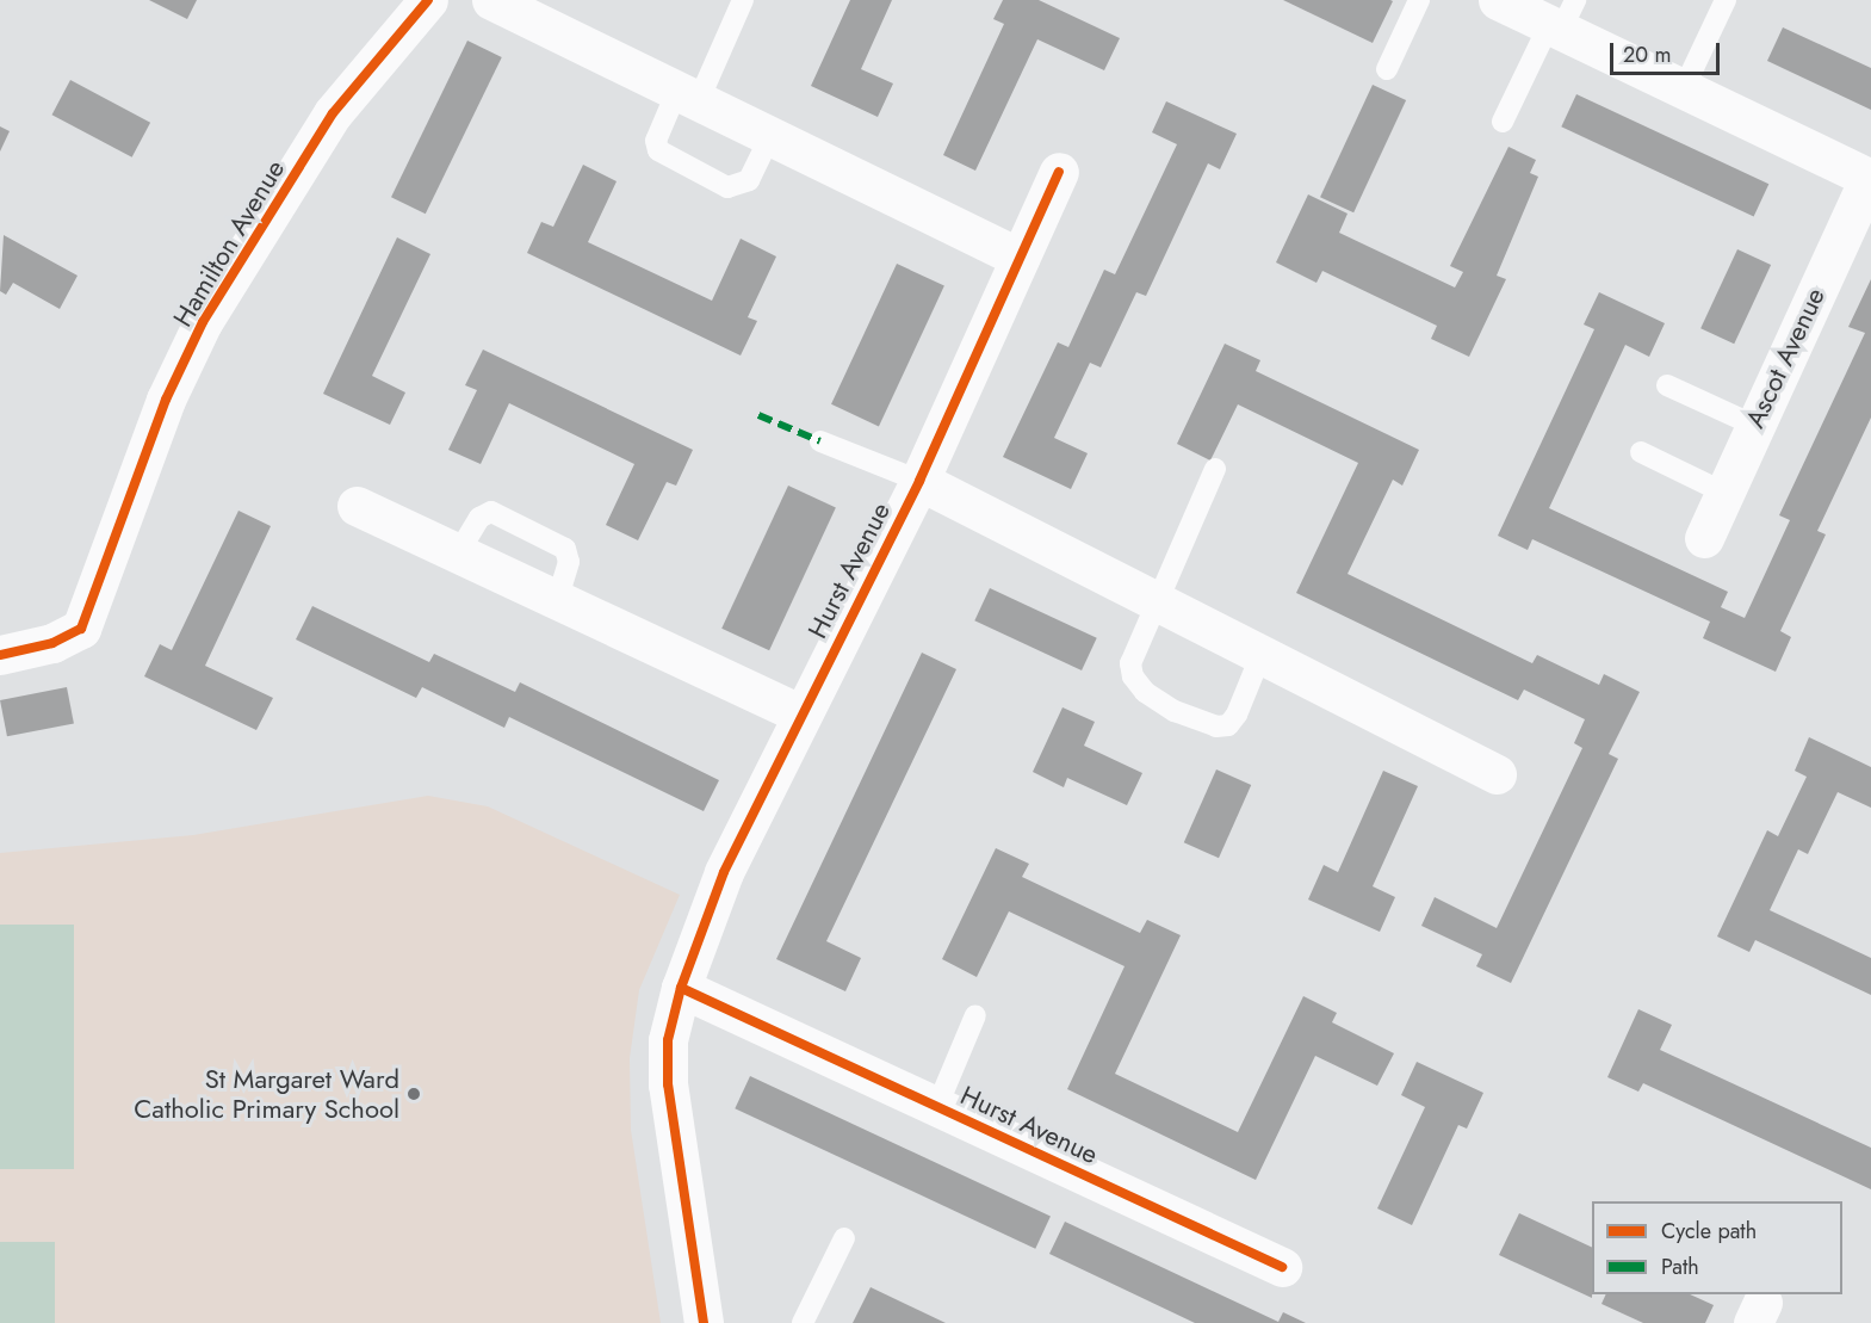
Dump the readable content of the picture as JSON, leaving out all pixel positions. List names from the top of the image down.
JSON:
{
  "streets": {
    "street": ["Hamilton Avenue", "Ascot Avenue", "Hurst Avenue"]
  },
  "places": ["St Margaret Ward Catholic Primary School"],
  "legend": ["Cycle path", "Path"],
  "scale_bar": "20 m"
}
